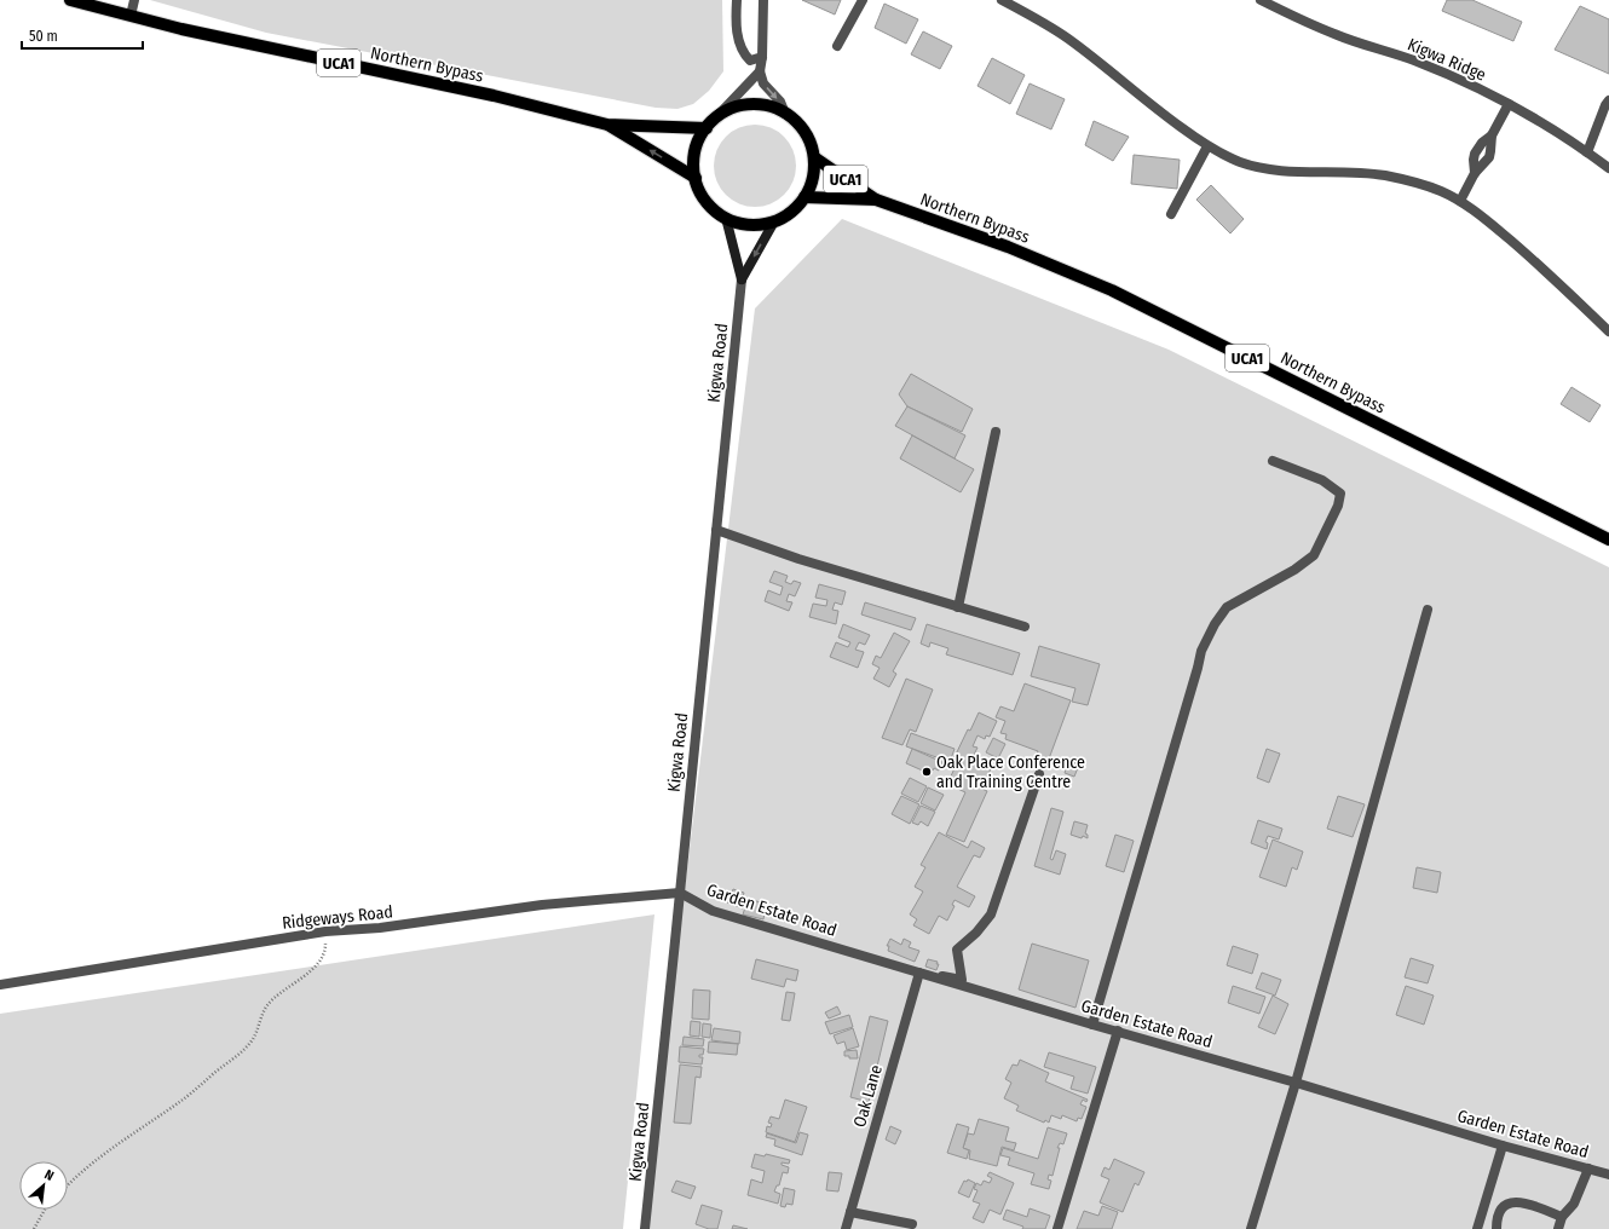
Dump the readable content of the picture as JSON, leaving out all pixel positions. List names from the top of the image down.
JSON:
{
  "streets": {
    "main road": ["UCA1", "Northern Bypass"],
    "street": [
      "Kigwa Ridge",
      "Kigwa Road",
      "Garden Estate Road",
      "Ridgeways Road",
      "Oak Lane"
    ]
  },
  "crossings": [
    ["UCA1", "Northern Bypass"],
    ["Kigwa Road", "Garden Estate Road"],
    ["Kigwa Road", "Ridgeways Road"],
    ["Garden Estate Road", "Ridgeways Road"],
    ["Garden Estate Road", "Oak Lane"]
  ],
  "places": ["Oak Place Conference and Training Centre"],
  "scale_bar": "50 m",
  "north": "top right"
}
